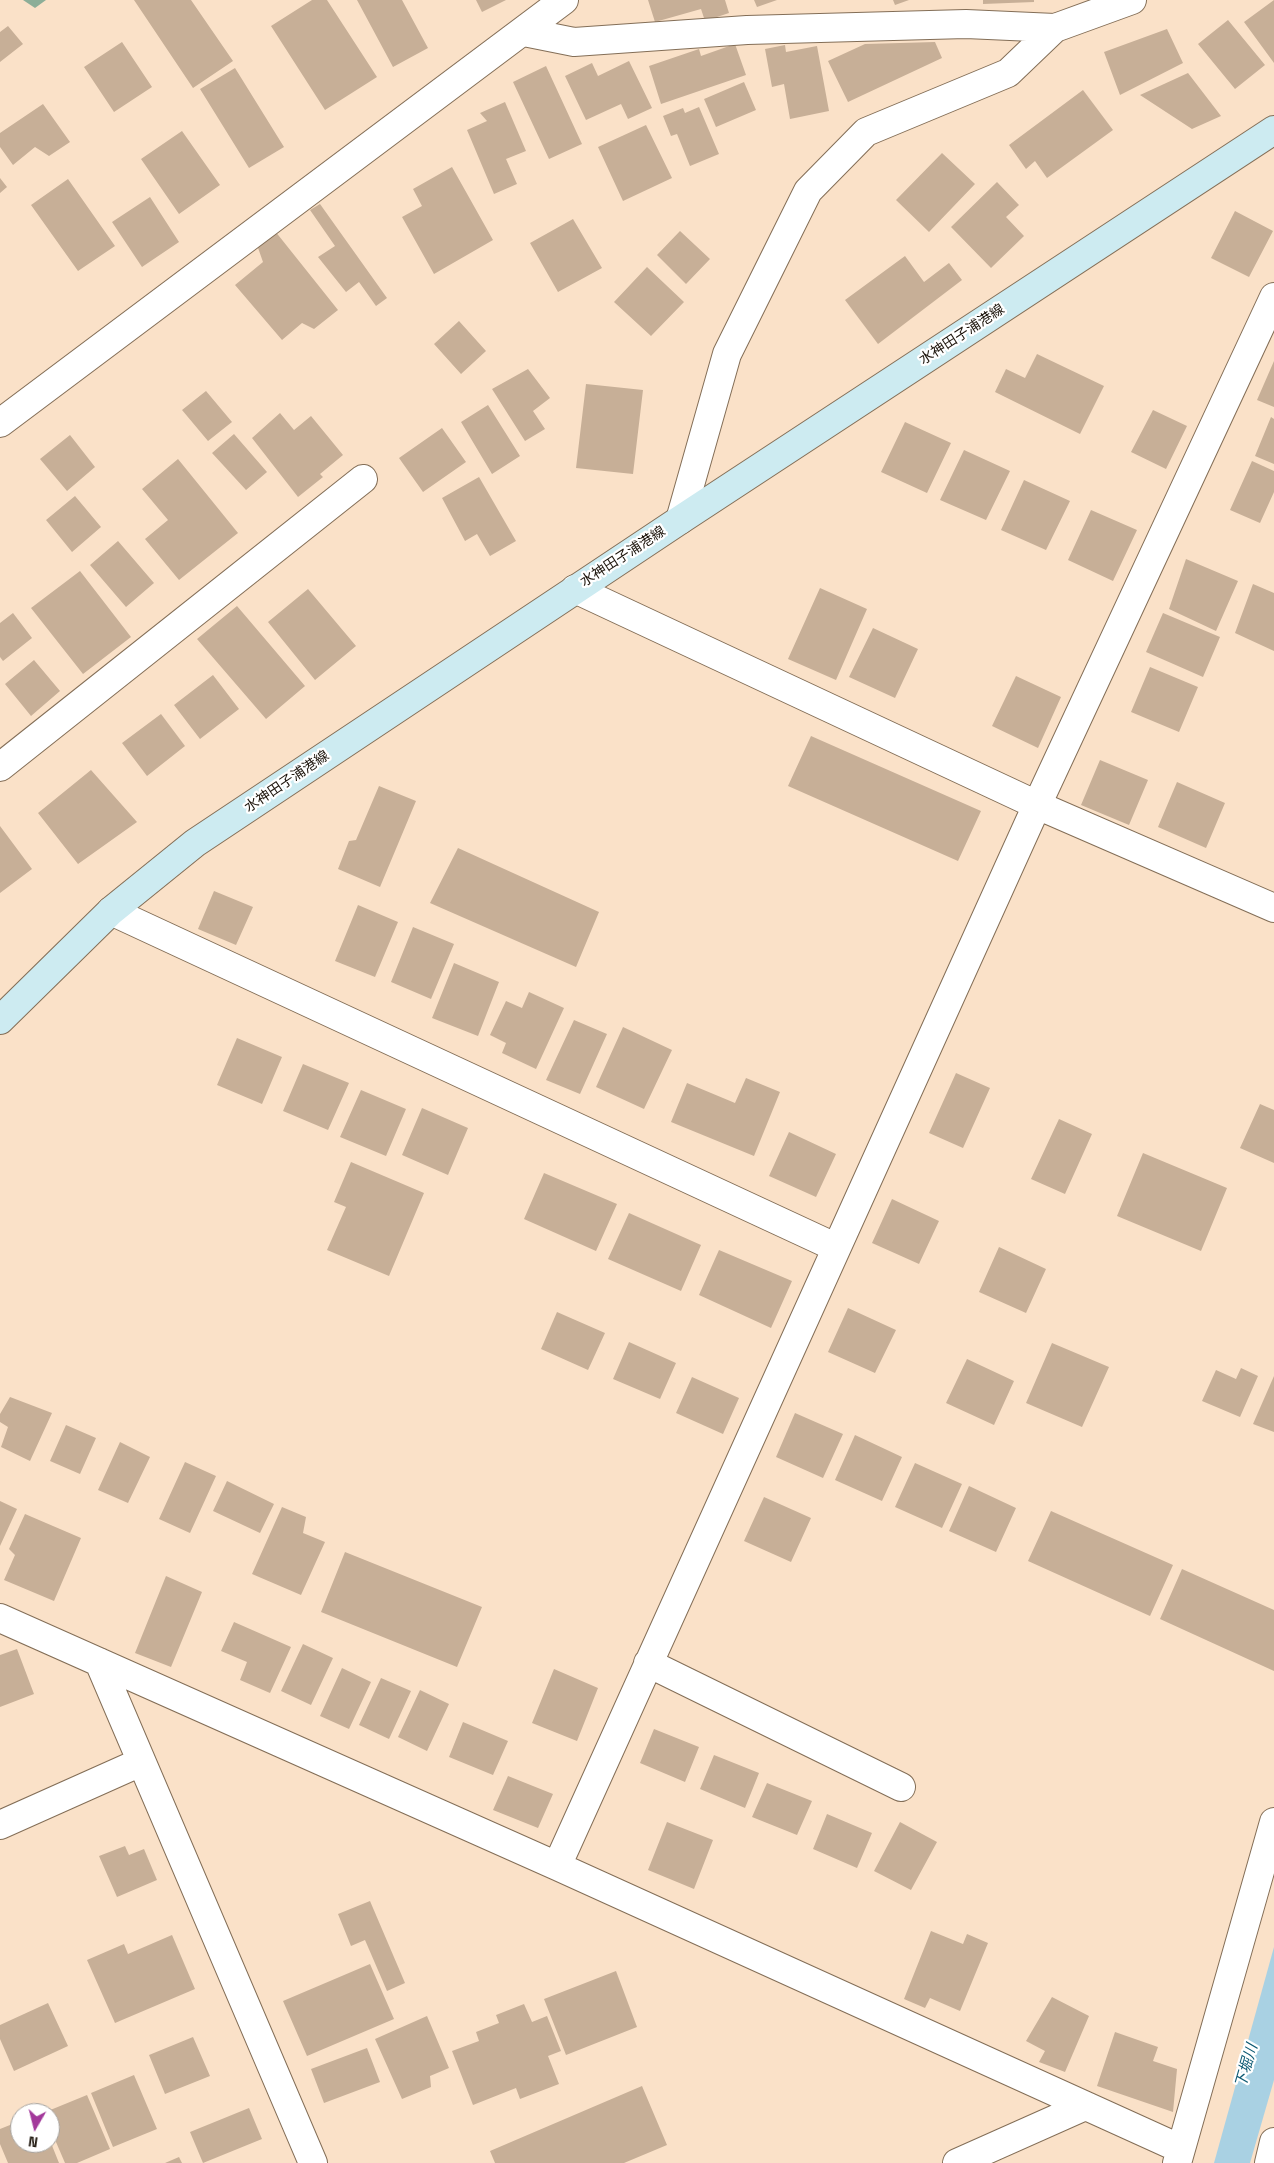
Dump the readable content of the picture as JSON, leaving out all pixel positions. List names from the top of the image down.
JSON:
{
  "streets": {
    "main road": ["水神田子浦港線"]
  },
  "water": ["下堀川"],
  "north": "bottom"
}
